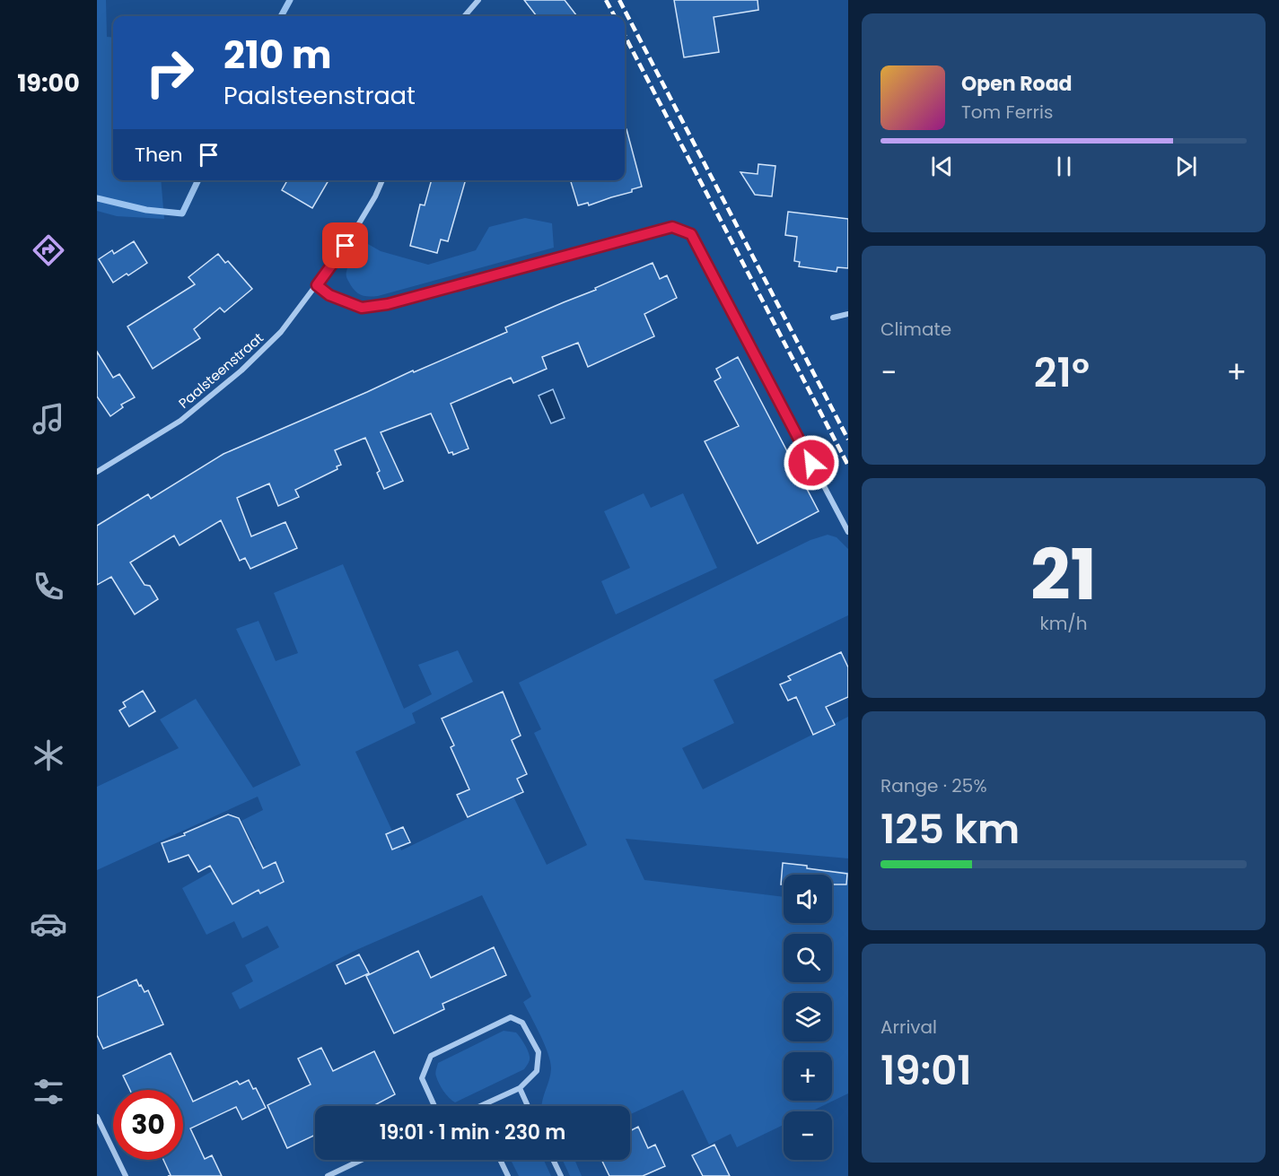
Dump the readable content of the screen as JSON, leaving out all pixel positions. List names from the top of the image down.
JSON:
{
  "streets": {
    "street": ["Paalsteenstraat"]
  },
  "page": {
    "tabs": "19:00",
    "turn": ["210 m", "Paalsteenstraat"],
    "song": ["Open Road", "Tom Ferris"],
    "then": "Then",
    "tile": [
      "Climate",
      ["21", "km/h"],
      ["Range · 25%", "125 km"],
      ["Arrival", "19:01"]
    ],
    "heat": ["−", "21°", "+"],
    "map_buttons": ["+", "−"],
    "limit": "30",
    "trip": "19:01 · 1 min · 230 m"
  }
}
